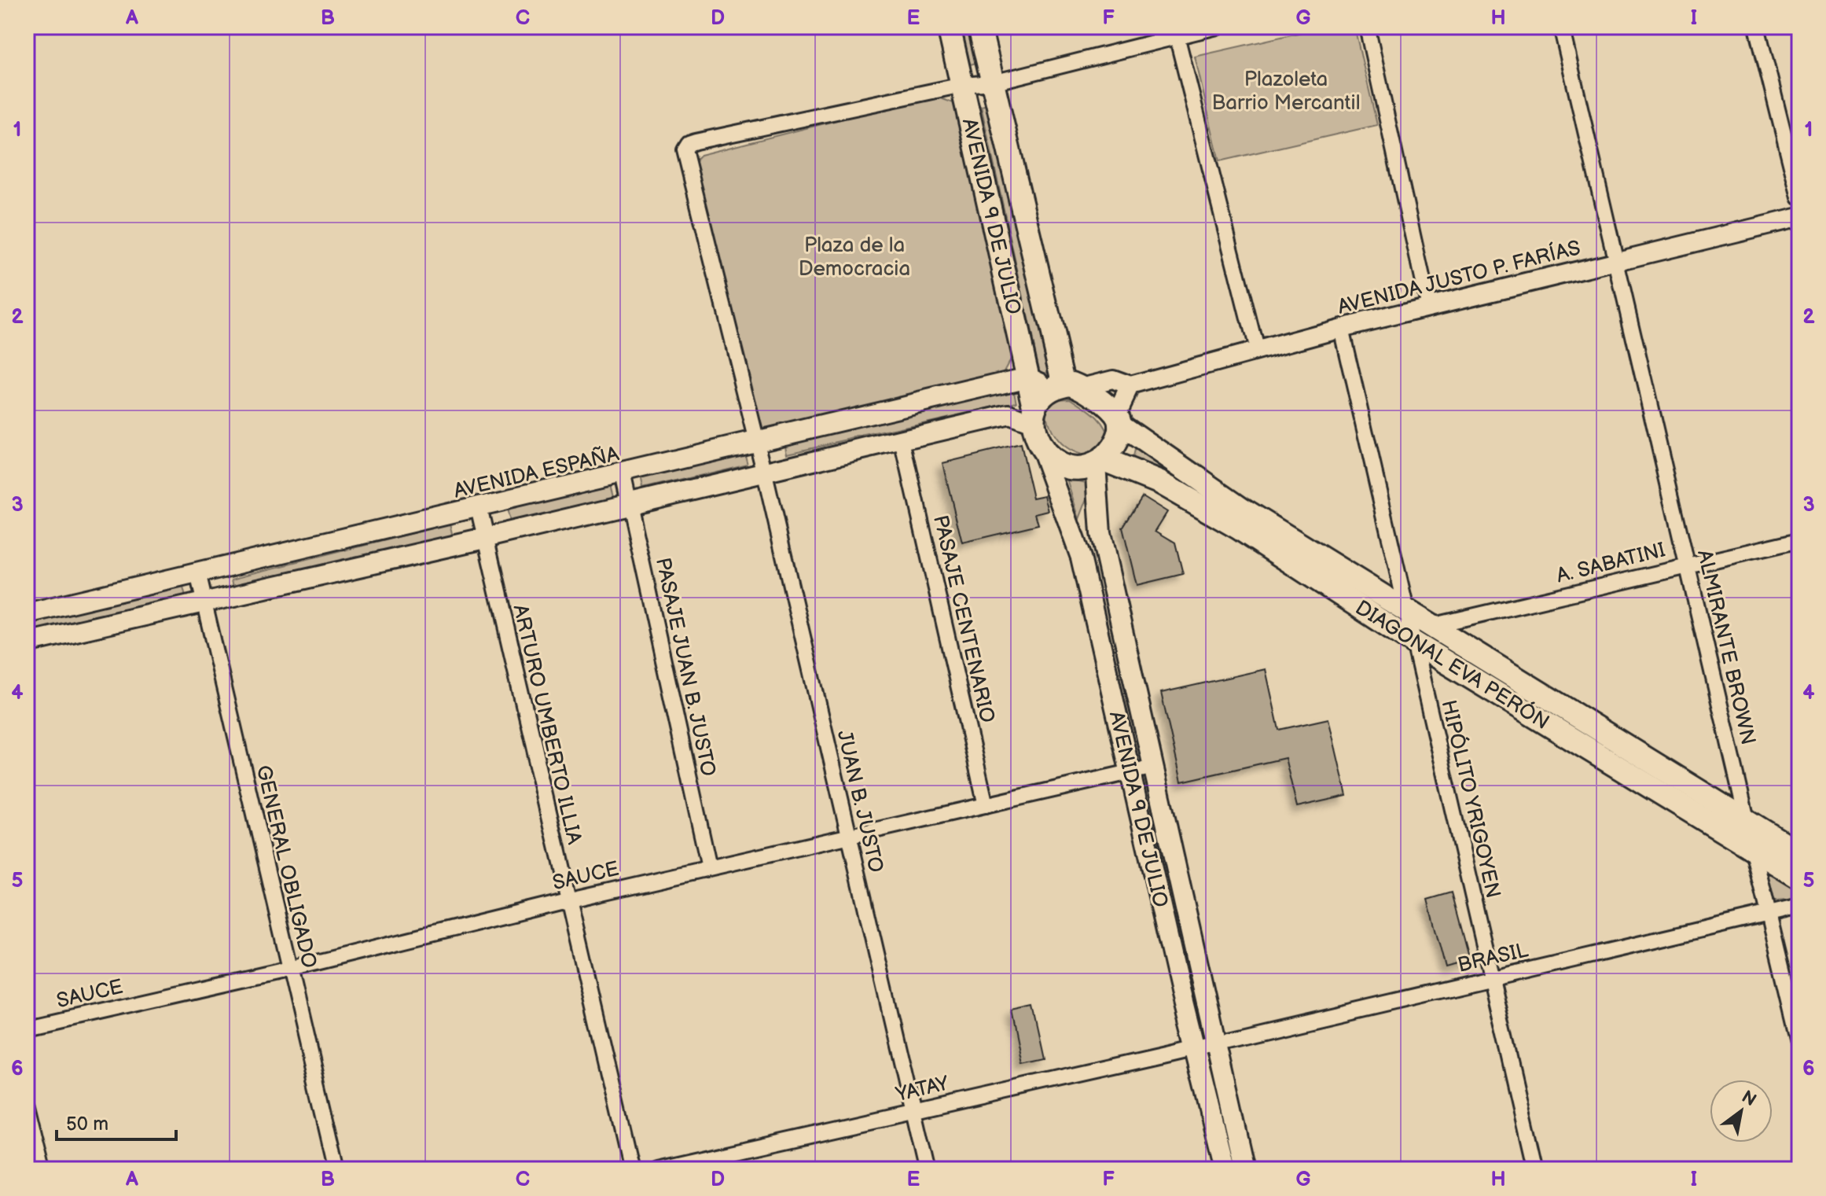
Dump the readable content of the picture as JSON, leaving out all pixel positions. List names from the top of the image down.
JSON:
{
  "streets": {
    "main road": ["AVENIDA 9 DE JULIO", "AVENIDA ESPAÑA", "DIAGONAL EVA PERÓN"],
    "street": [
      "AVENIDA JUSTO P. FARÍAS",
      "A. SABATINI",
      "PASAJE CENTENARIO",
      "ALMIRANTE BROWN",
      "PASAJE JUAN B. JUSTO",
      "ARTURO UMBERTO ILLIA",
      "HIPÓLITO YRIGOYEN",
      "JUAN B. JUSTO",
      "GENERAL OBLIGADO",
      "SAUCE",
      "BRASIL",
      "YATAY"
    ]
  },
  "crossings": [
    ["AVENIDA 9 DE JULIO", "AVENIDA JUSTO P. FARÍAS"],
    ["AVENIDA 9 DE JULIO", "AVENIDA ESPAÑA"],
    ["AVENIDA 9 DE JULIO", "DIAGONAL EVA PERÓN"],
    ["AVENIDA 9 DE JULIO", "JUAN B. JUSTO"],
    ["AVENIDA 9 DE JULIO", "SAUCE"],
    ["AVENIDA 9 DE JULIO", "BRASIL"],
    ["AVENIDA 9 DE JULIO", "YATAY"],
    ["AVENIDA JUSTO P. FARÍAS", "ALMIRANTE BROWN"],
    ["AVENIDA JUSTO P. FARÍAS", "DIAGONAL EVA PERÓN"],
    ["AVENIDA JUSTO P. FARÍAS", "HIPÓLITO YRIGOYEN"],
    ["AVENIDA ESPAÑA", "PASAJE JUAN B. JUSTO"],
    ["AVENIDA ESPAÑA", "ARTURO UMBERTO ILLIA"],
    ["AVENIDA ESPAÑA", "JUAN B. JUSTO"],
    ["AVENIDA ESPAÑA", "GENERAL OBLIGADO"],
    ["A. SABATINI", "ALMIRANTE BROWN"],
    ["A. SABATINI", "DIAGONAL EVA PERÓN"],
    ["PASAJE CENTENARIO", "SAUCE"],
    ["ALMIRANTE BROWN", "DIAGONAL EVA PERÓN"],
    ["ALMIRANTE BROWN", "BRASIL"],
    ["DIAGONAL EVA PERÓN", "HIPÓLITO YRIGOYEN"],
    ["PASAJE JUAN B. JUSTO", "SAUCE"],
    ["ARTURO UMBERTO ILLIA", "SAUCE"],
    ["HIPÓLITO YRIGOYEN", "BRASIL"],
    ["JUAN B. JUSTO", "SAUCE"],
    ["JUAN B. JUSTO", "YATAY"],
    ["GENERAL OBLIGADO", "SAUCE"],
    ["BRASIL", "YATAY"]
  ],
  "parks": ["Plazoleta Barrio Mercantil", "Plaza de la Democracia"],
  "scale_bar": "50 m",
  "north": "top right",
  "grid": {
    "columns": [
      "A",
      "B",
      "C",
      "D",
      "E",
      "F",
      "G",
      "H",
      "I"
    ],
    "rows": [
      "1",
      "2",
      "3",
      "4",
      "5",
      "6"
    ]
  }
}
